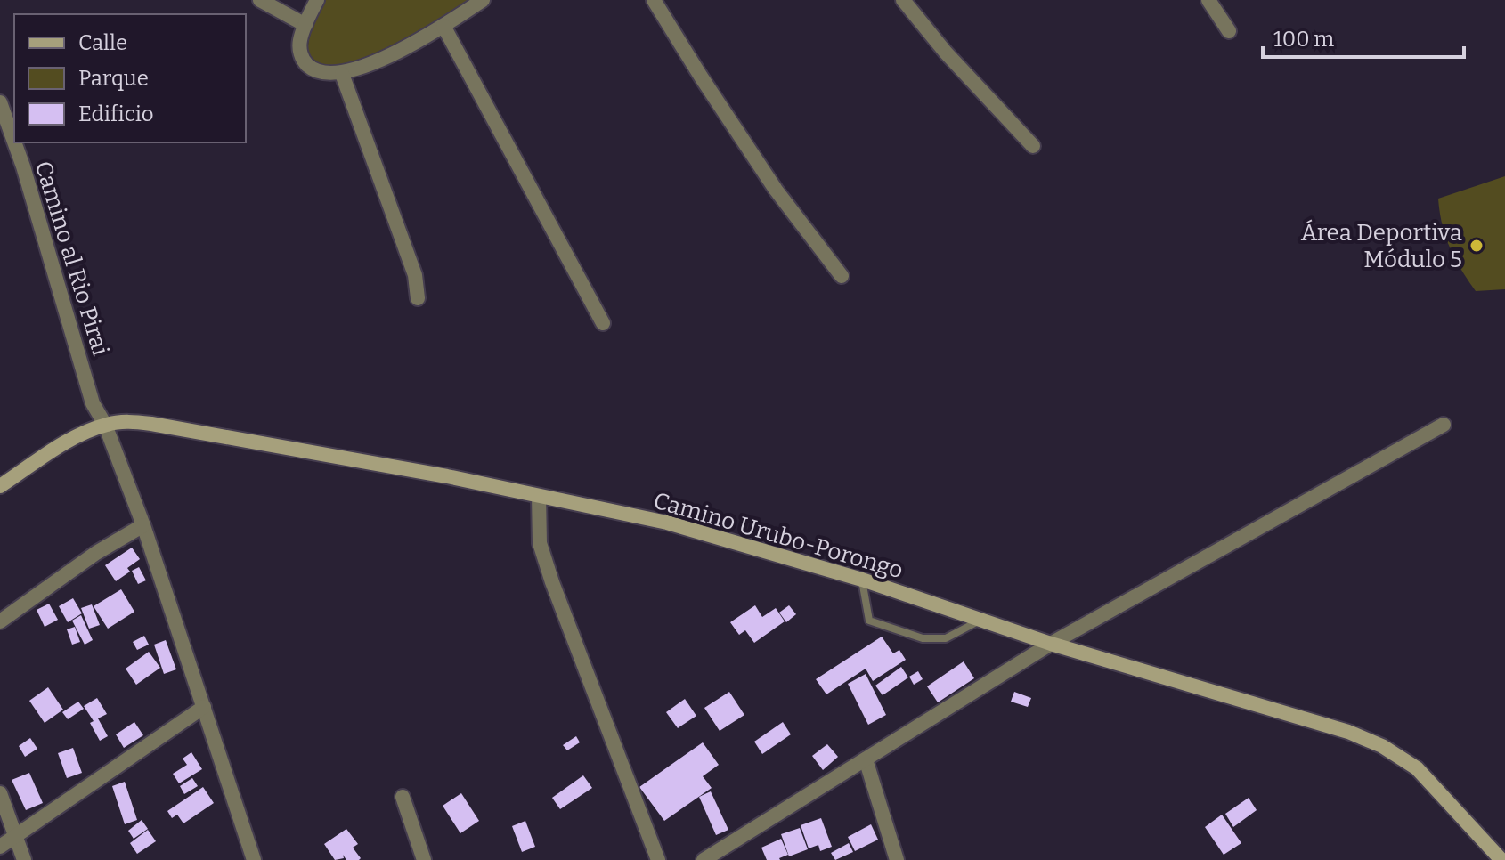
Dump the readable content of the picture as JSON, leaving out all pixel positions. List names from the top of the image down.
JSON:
{
  "streets": {
    "main road": ["Camino Urubo-Porongo"],
    "street": ["Camino al Rio Pirai"]
  },
  "crossings": [
    ["Camino al Rio Pirai", "Camino Urubo-Porongo"]
  ],
  "places": ["Área Deportiva Módulo 5"],
  "legend": ["Calle", "Parque", "Edificio"],
  "scale_bar": "100 m"
}
